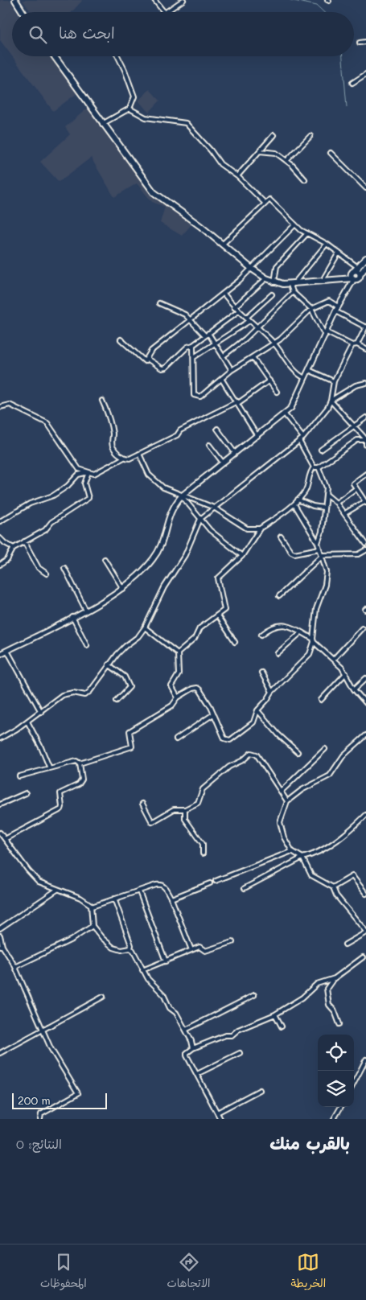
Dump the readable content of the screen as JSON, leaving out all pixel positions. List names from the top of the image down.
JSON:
{
  "scale_bar": "200 m",
  "page": {
    "search": "ابحث هنا",
    "scale": "200 m",
    "heading": ["بالقرب منك", "النتائج: 0"],
    "nav": ["الخريطة", "الاتجاهات", "المحفوظات"]
  }
}
